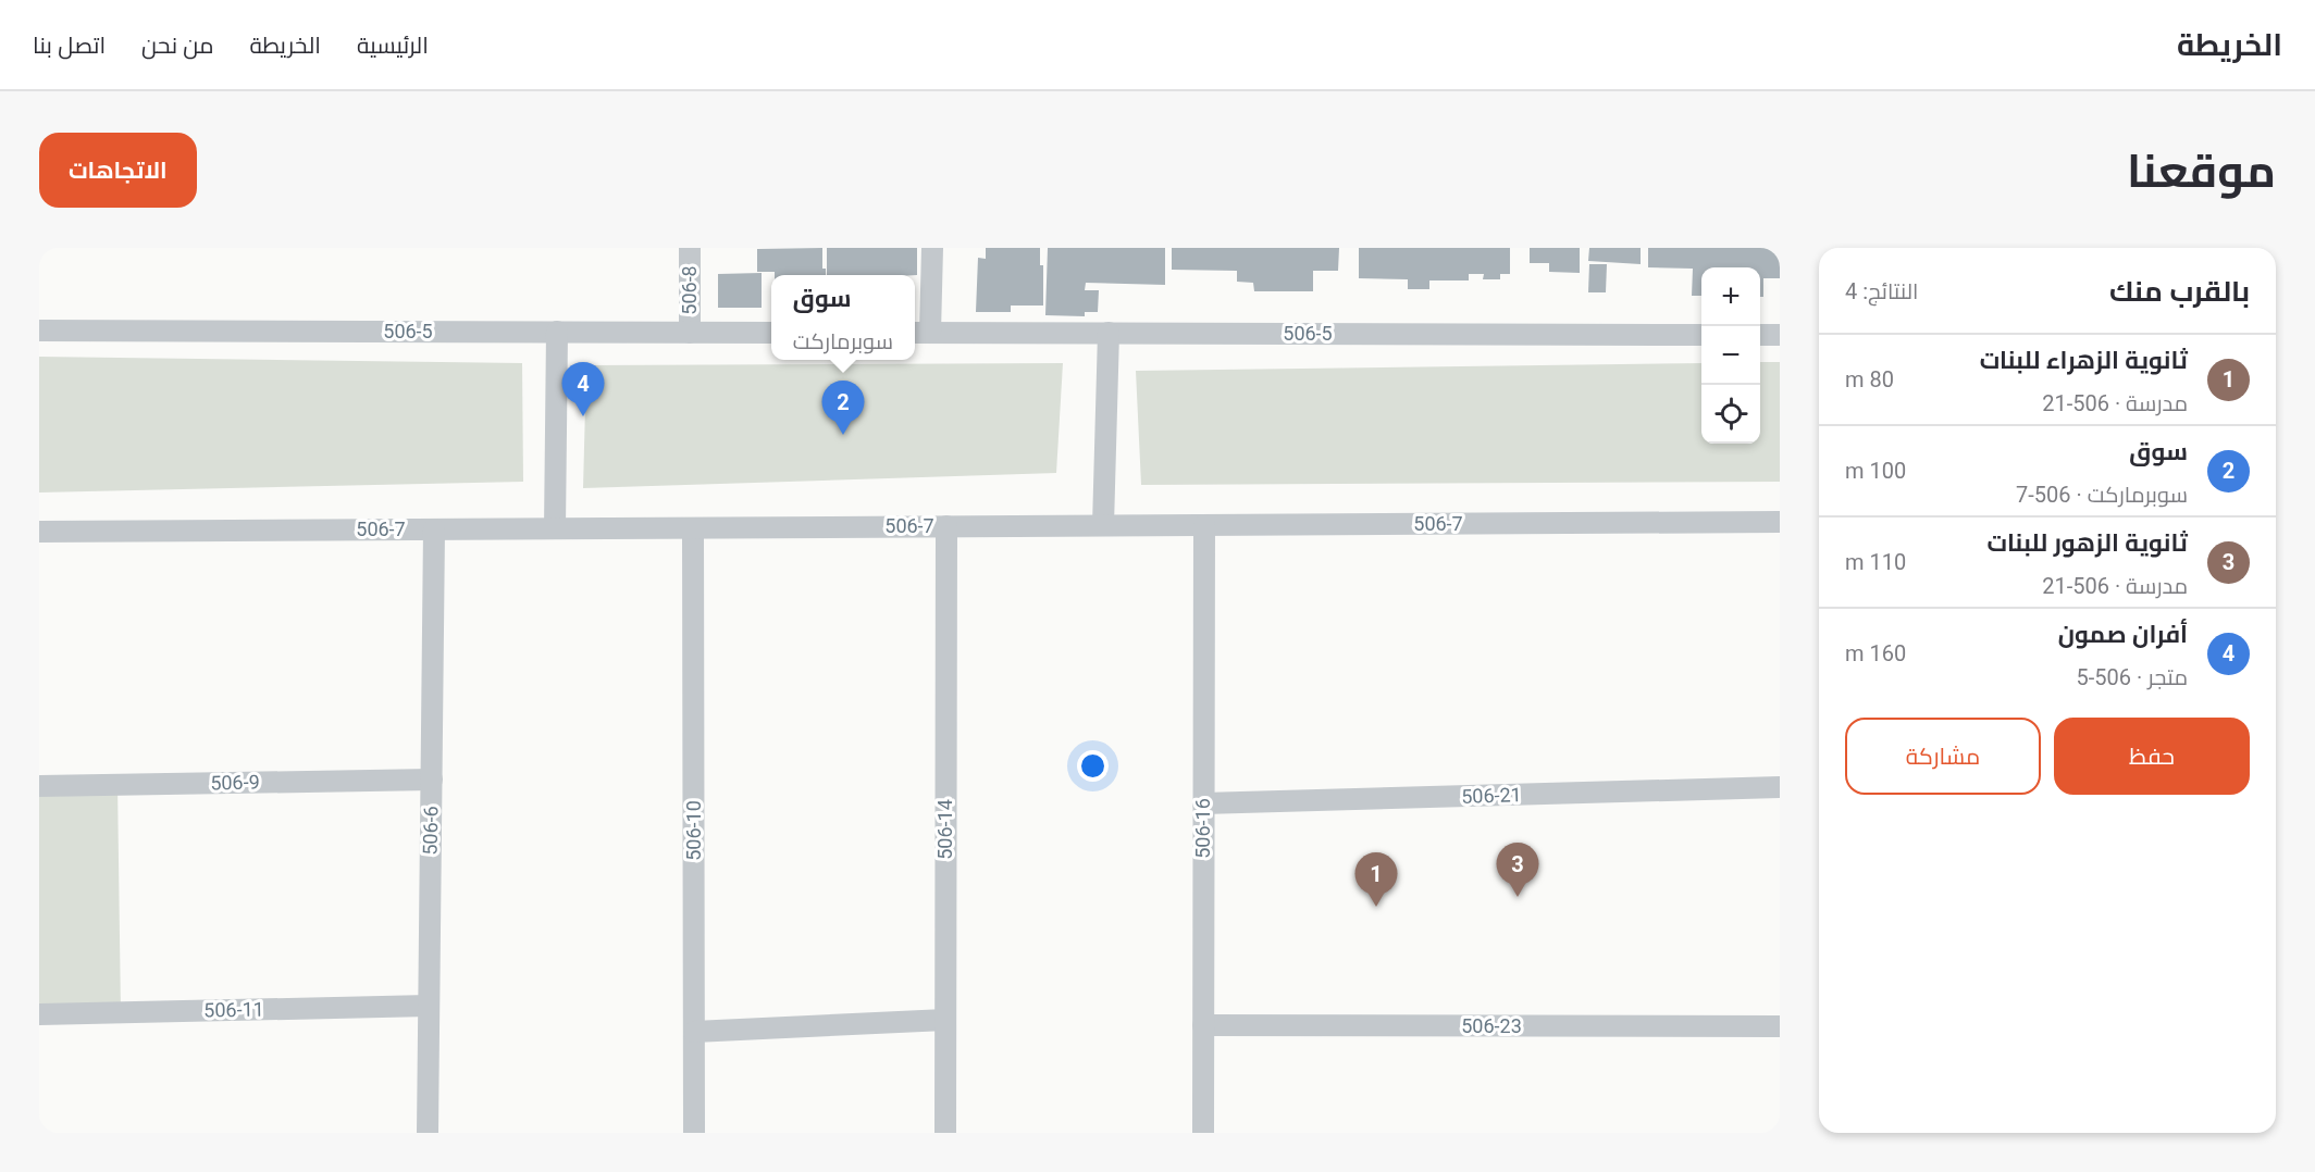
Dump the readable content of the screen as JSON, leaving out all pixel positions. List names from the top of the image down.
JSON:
{
  "streets": {
    "street": [
      "506-8",
      "506-5",
      "506-7",
      "506-9",
      "506-21",
      "506-16",
      "506-14",
      "506-6",
      "506-10",
      "506-11",
      "506-23"
    ]
  },
  "crossings": [
    ["506-8", "506-5"],
    ["506-7", "506-16"],
    ["506-7", "506-14"],
    ["506-7", "506-6"],
    ["506-7", "506-10"],
    ["506-9", "506-6"],
    ["506-21", "506-16"],
    ["506-16", "506-23"],
    ["506-6", "506-11"]
  ],
  "page": {
    "header": "الخريطة",
    "nav": [
      "الرئيسية",
      "الخريطة",
      "من نحن",
      "اتصل بنا"
    ],
    "title": "موقعنا",
    "buttons": [
      "الاتجاهات",
      ["حفظ", "مشاركة"]
    ],
    "heading": ["بالقرب منك", "النتائج: 4"],
    "map_buttons": ["+", "−"],
    "popup": ["سوق", "سوبرماركت"],
    "list": [
      {
        "mark": "1",
        "name": "ثانوية الزهراء للبنات",
        "note": "مدرسة · 506-21",
        "value": "80 m"
      },
      {
        "mark": "2",
        "name": "سوق",
        "note": "سوبرماركت · 506-7",
        "value": "100 m"
      },
      {
        "mark": "3",
        "name": "ثانوية الزهور للبنات",
        "note": "مدرسة · 506-21",
        "value": "110 m"
      },
      {
        "mark": "4",
        "name": "أفران صمون",
        "note": "متجر · 506-5",
        "value": "160 m"
      }
    ],
    "pins": [
      "4",
      "2",
      "3",
      "1"
    ]
  }
}
